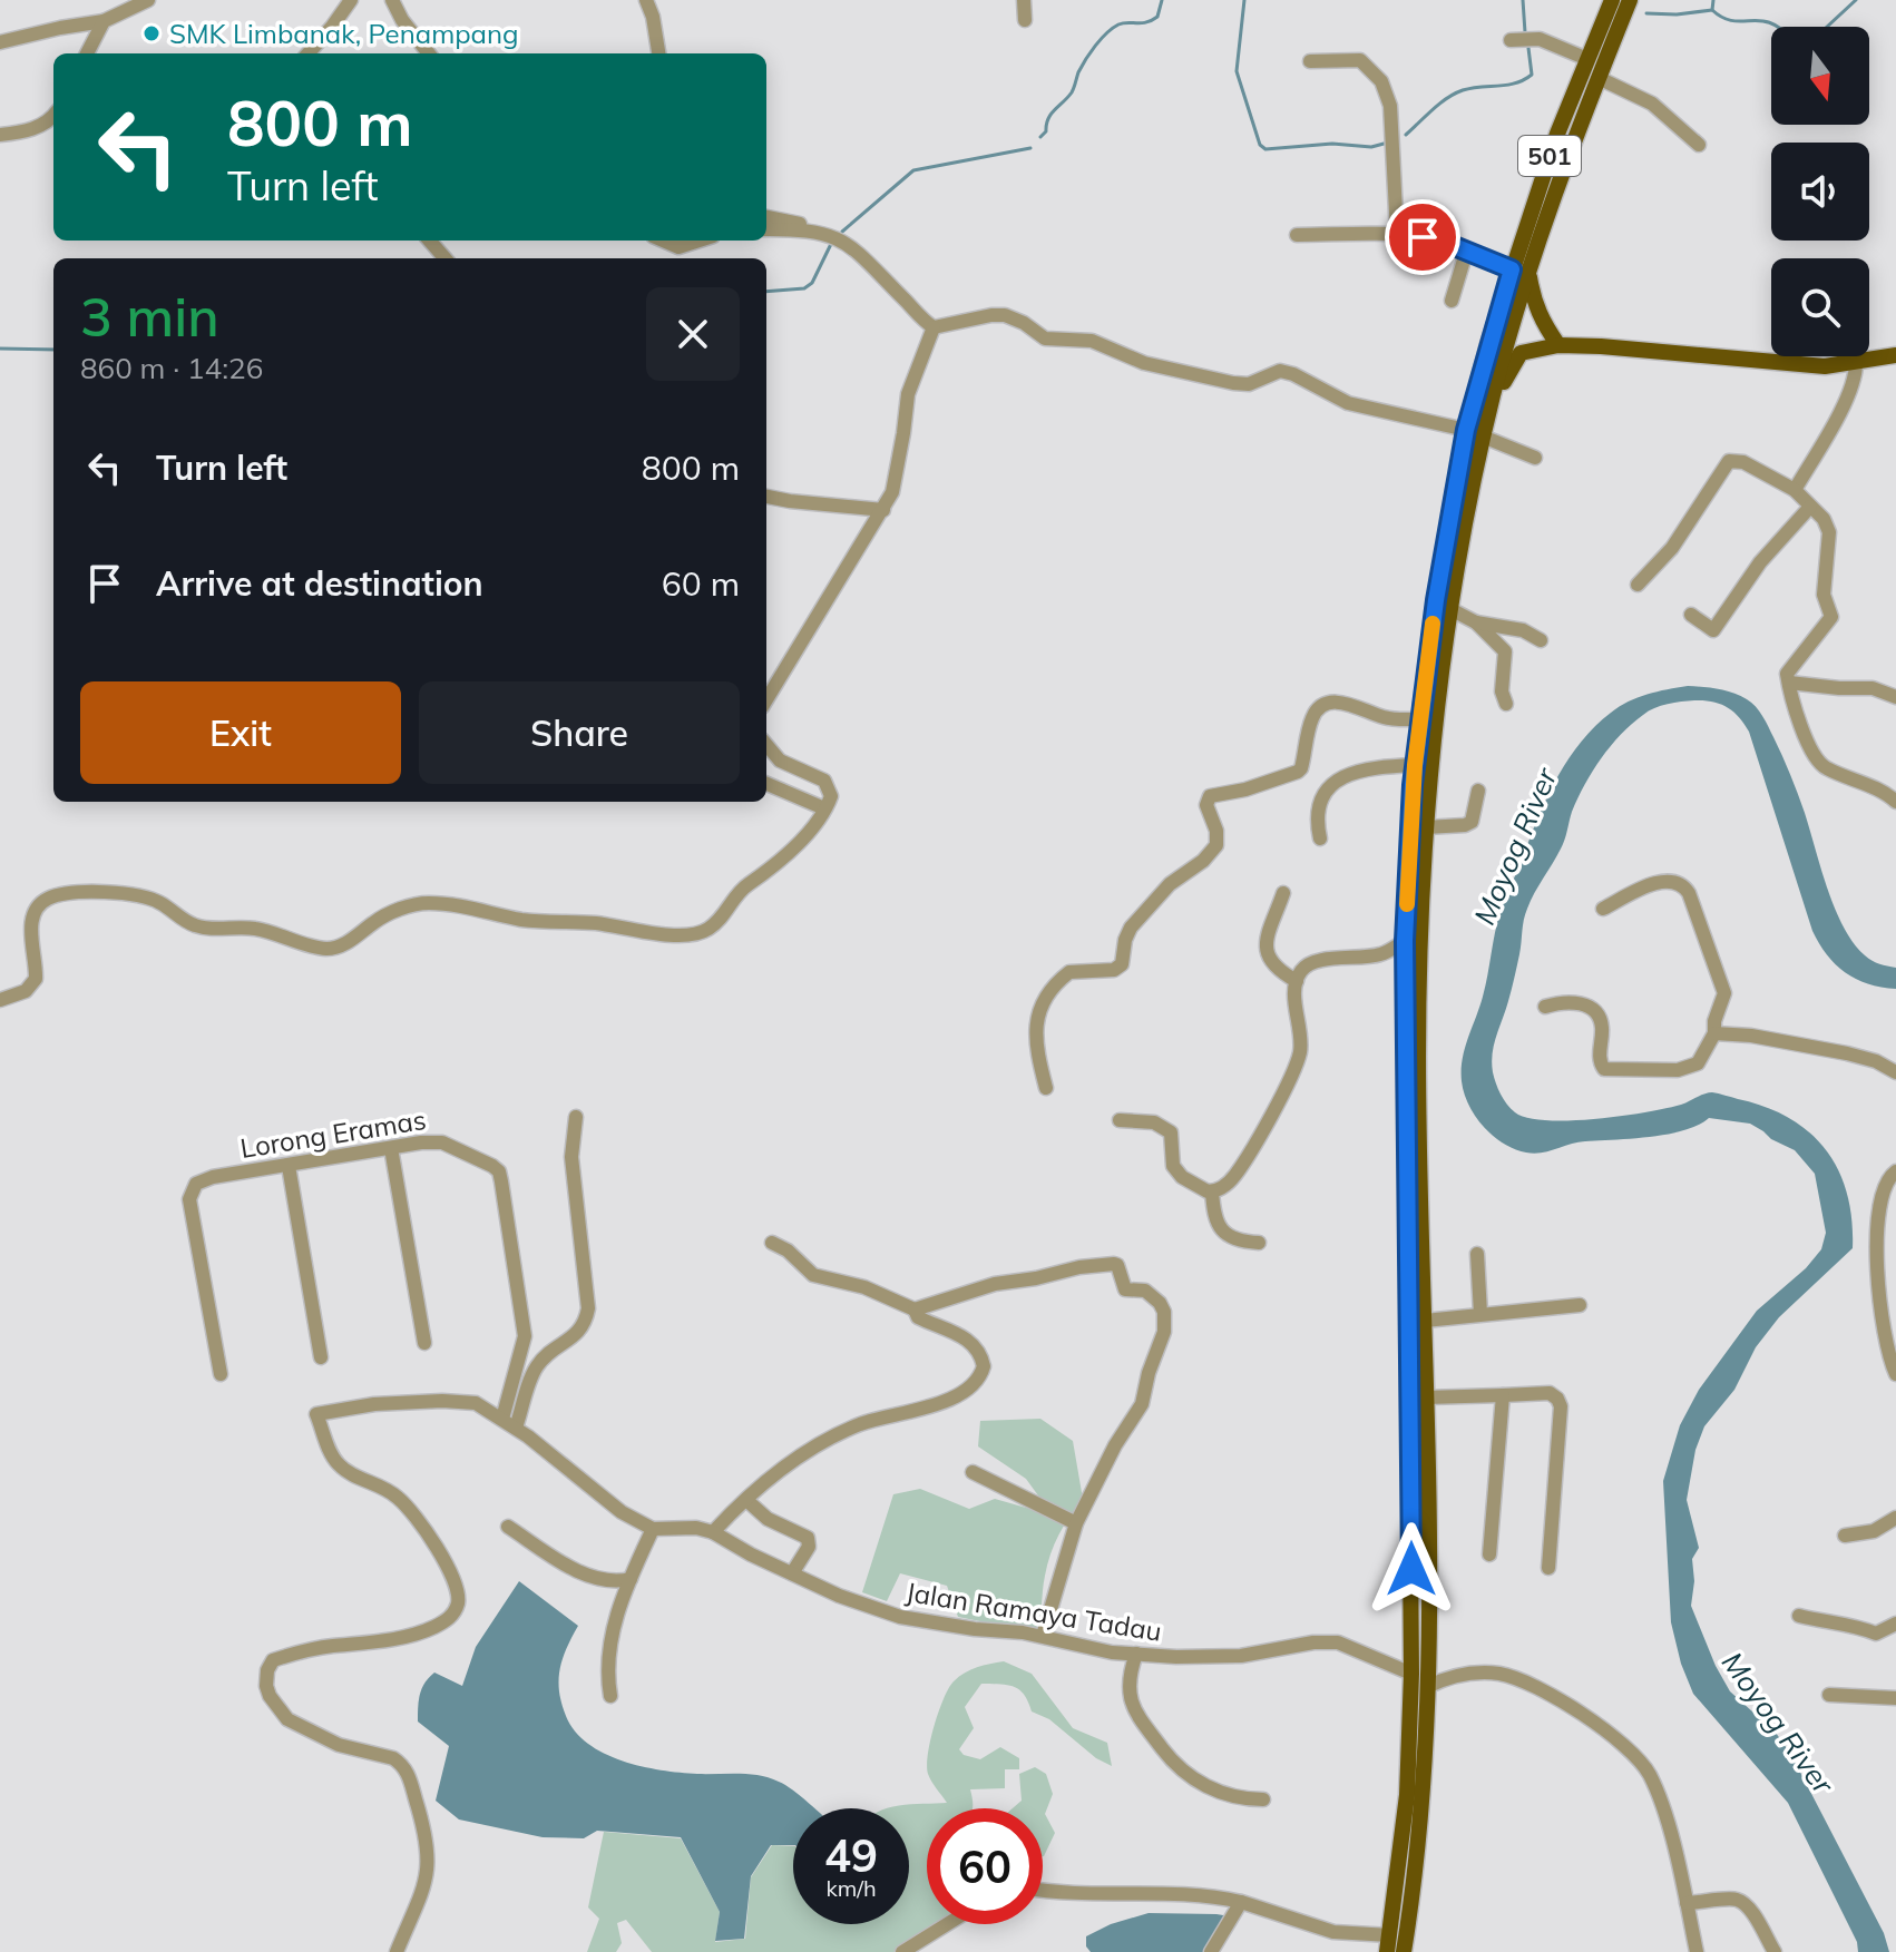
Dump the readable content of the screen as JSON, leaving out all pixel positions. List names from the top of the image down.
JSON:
{
  "streets": {
    "main road": ["501"],
    "street": ["Lorong Eramas", "Jalan Ramaya Tadau"]
  },
  "crossings": [
    ["501", "Jalan Ramaya Tadau"]
  ],
  "water": ["Moyog River"],
  "places": ["SMK Limbanak, Penampang"],
  "north": "bottom",
  "page": {
    "turn": ["800 m", "Turn left"],
    "heading": ["3 min", "860 m · 14:26"],
    "list": [
      {
        "name": "Turn left",
        "value": "800 m"
      },
      {
        "name": "Arrive at destination",
        "value": "60 m"
      }
    ],
    "buttons": ["Exit", "Share"],
    "speed": "49 km/h",
    "limit": "60"
  }
}
